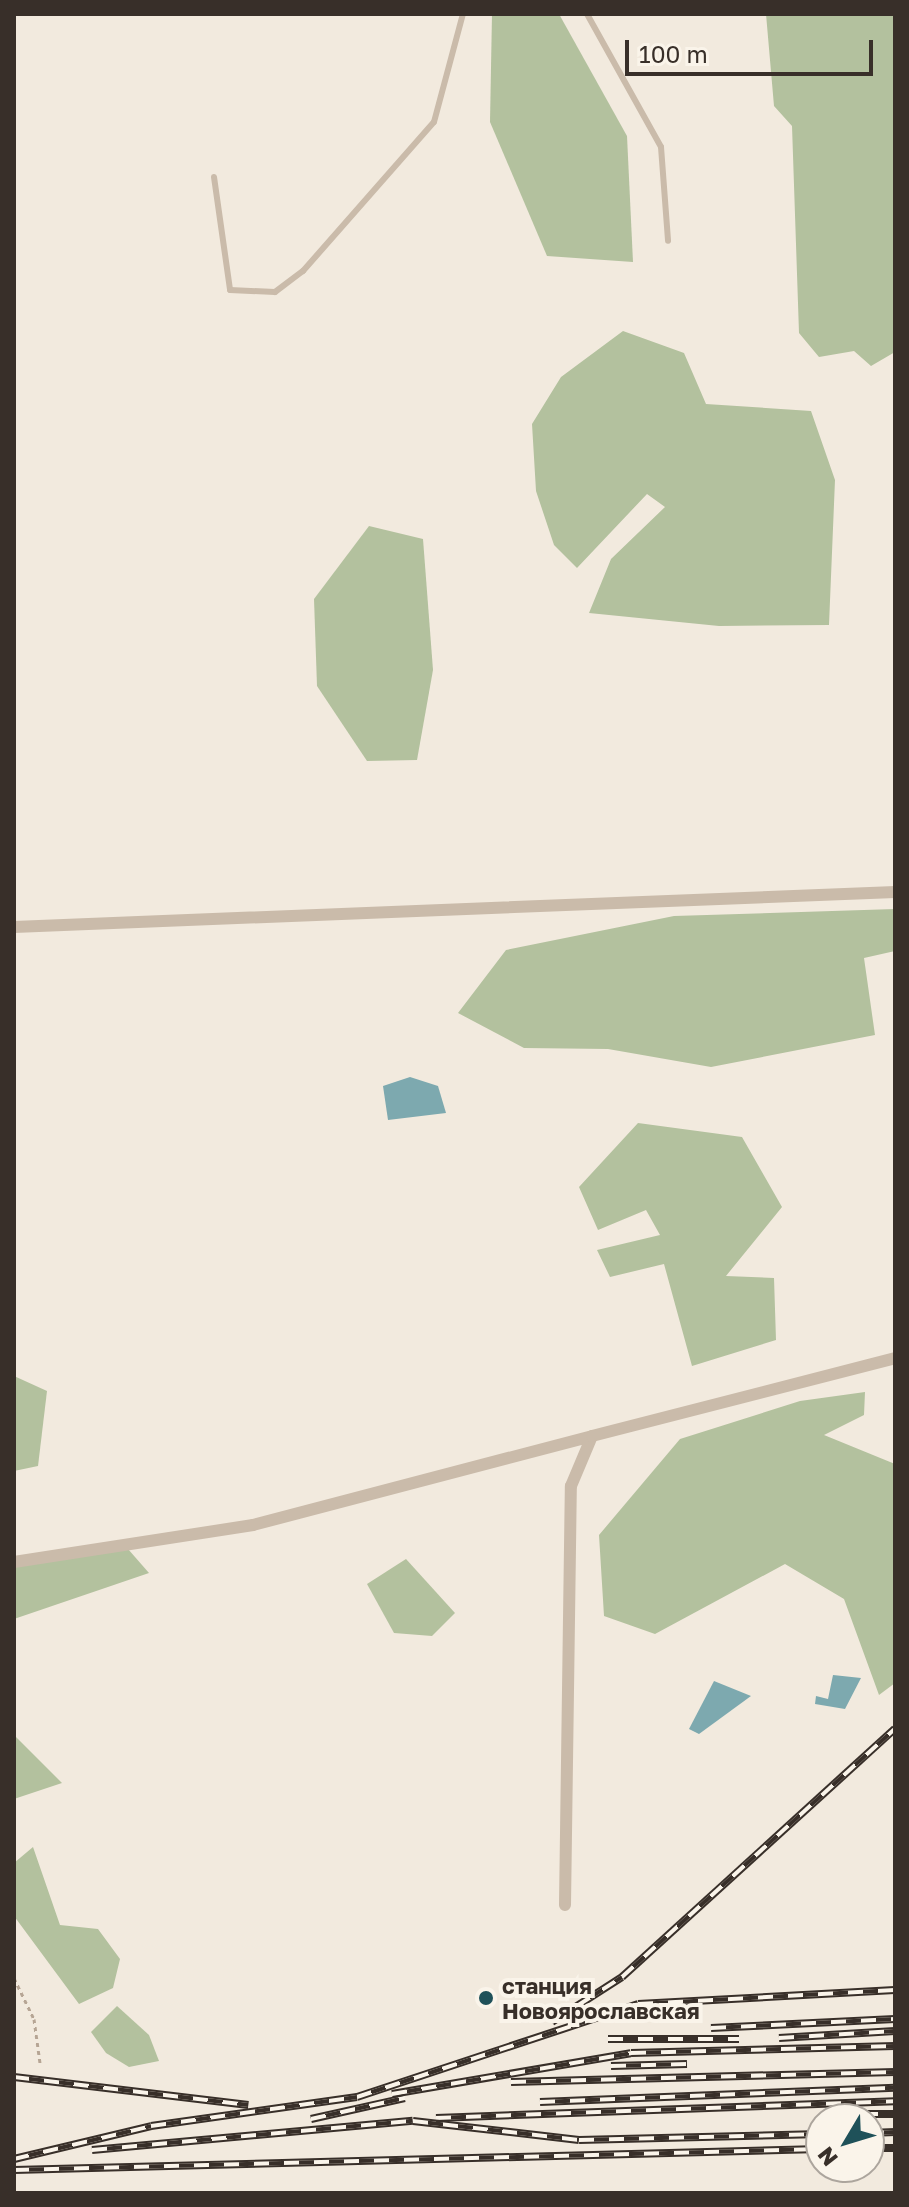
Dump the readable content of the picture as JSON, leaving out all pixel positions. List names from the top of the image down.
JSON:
{
  "places": ["станция Новоярославская"],
  "scale_bar": "100 m",
  "north": "bottom left"
}
